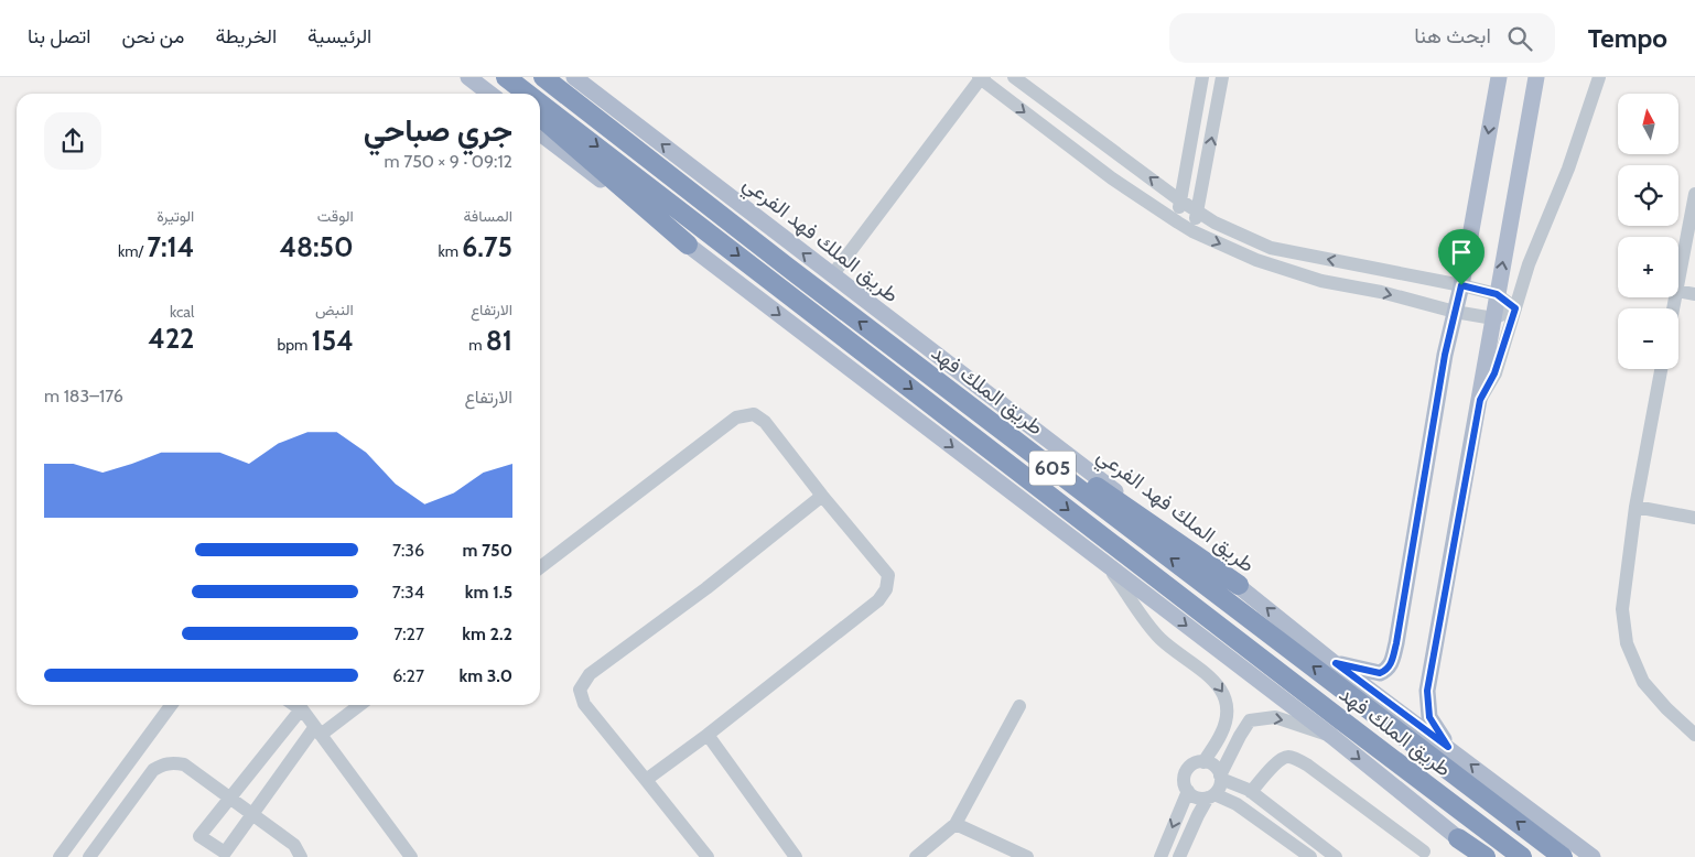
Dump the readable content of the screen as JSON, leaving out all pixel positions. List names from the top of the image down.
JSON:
{
  "streets": {
    "highway": ["طريق الملك فهد", "605"],
    "main road": ["طريق الملك فهد الفرعي"]
  },
  "north": "top",
  "page": {
    "header": "Tempo",
    "search": "ابحث هنا",
    "nav": [
      "الرئيسية",
      "الخريطة",
      "من نحن",
      "اتصل بنا"
    ],
    "map_buttons": ["+", "−"],
    "heading": ["جري صباحي", "09:12 · 9 × 750 m"],
    "stats": [
      ["المسافة", "6.75 km"],
      ["الوقت", "48:50"],
      ["الوتيرة", "7:14 /km"],
      ["الارتفاع", "81 m"],
      ["النبض", "154 bpm"],
      ["kcal", "422"]
    ],
    "chart": ["الارتفاع", "176–183 m"],
    "list": [
      {
        "name": "750 m",
        "note": "7:36"
      },
      {
        "name": "1.5 km",
        "note": "7:34"
      },
      {
        "name": "2.2 km",
        "note": "7:27"
      },
      {
        "name": "3.0 km",
        "note": "6:27"
      }
    ]
  }
}
